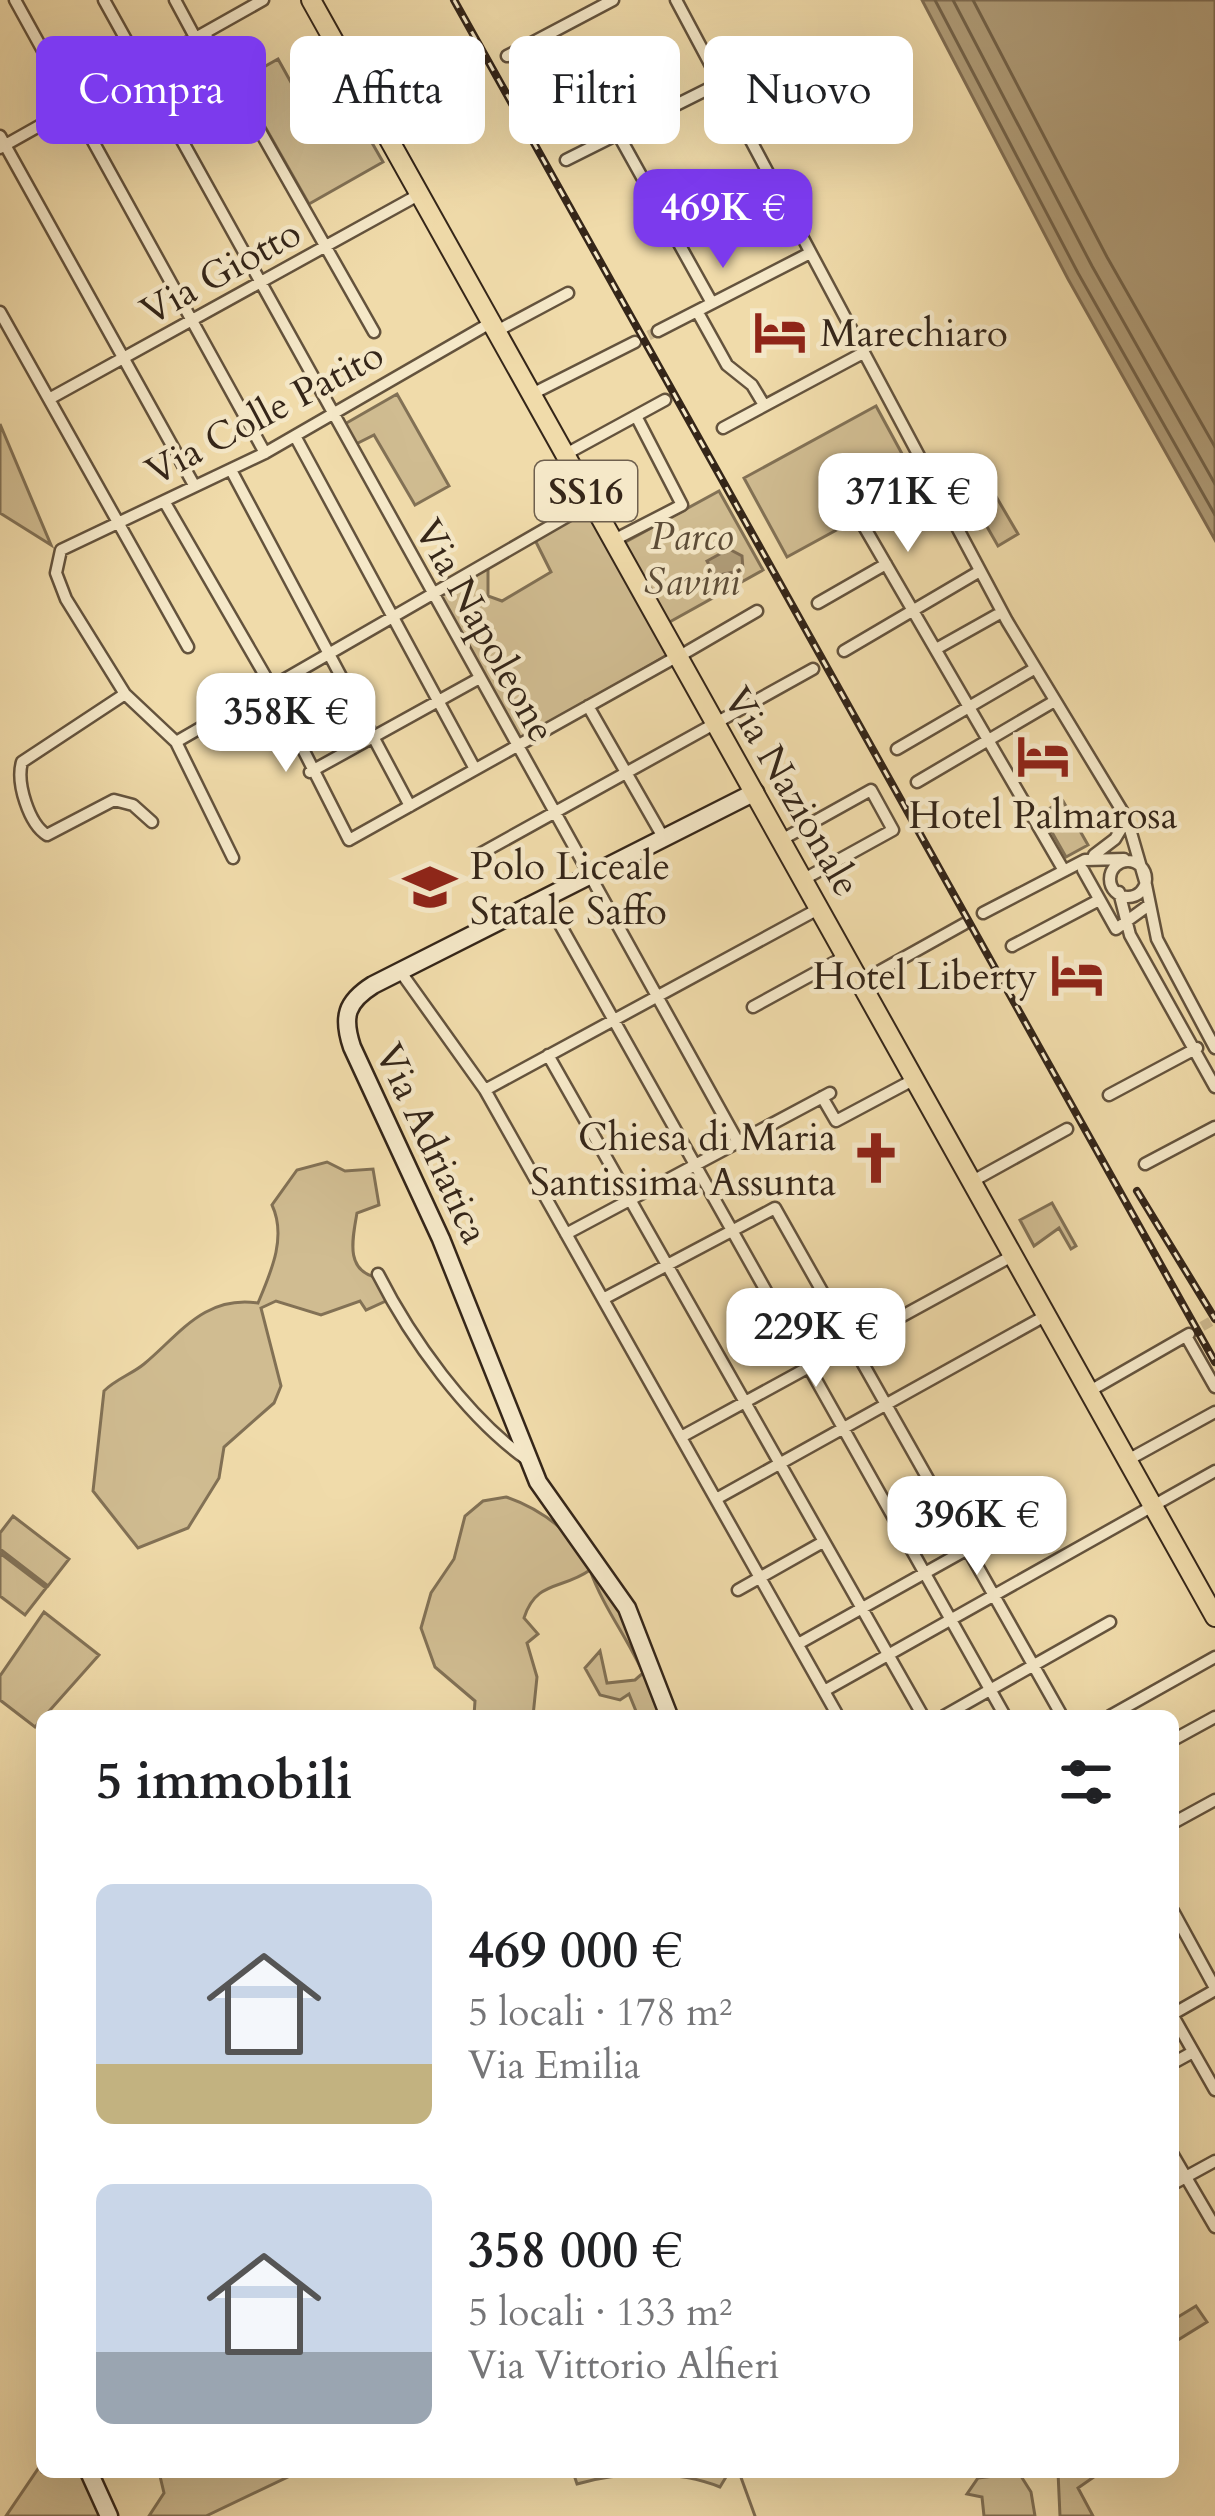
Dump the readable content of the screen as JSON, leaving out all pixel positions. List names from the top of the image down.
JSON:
{
  "streets": {
    "main road": ["SS16", "Via Nazionale", "Via Adriatica"],
    "street": ["Via Giotto", "Via Colle Patito", "Via Napoleone"]
  },
  "crossings": [
    ["Via Giotto", "Via Napoleone"],
    ["Via Giotto", "Via Nazionale"],
    ["Via Colle Patito", "Via Napoleone"],
    ["Via Colle Patito", "Via Nazionale"],
    ["Via Napoleone", "Via Adriatica"],
    ["Via Nazionale", "Via Adriatica"]
  ],
  "parks": ["Parco Savini"],
  "places": {
    "hotel": ["Marechiaro", "Hotel Palmarosa", "Hotel Liberty"],
    "school or university": ["Polo Liceale Statale Saffo"],
    "church": ["Chiesa di Maria Santissima Assunta"]
  },
  "page": {
    "chip": [
      "Compra",
      "Affitta",
      "Filtri",
      "Nuovo"
    ],
    "price": [
      "469K €",
      "371K €",
      "358K €",
      "229K €",
      "396K €"
    ],
    "heading": "5 immobili",
    "list": [
      {
        "name": "469 000 €",
        "note": "5 locali · 178 m² · Via Emilia"
      },
      {
        "name": "358 000 €",
        "note": "5 locali · 133 m² · Via Vittorio Alfieri"
      }
    ]
  }
}
